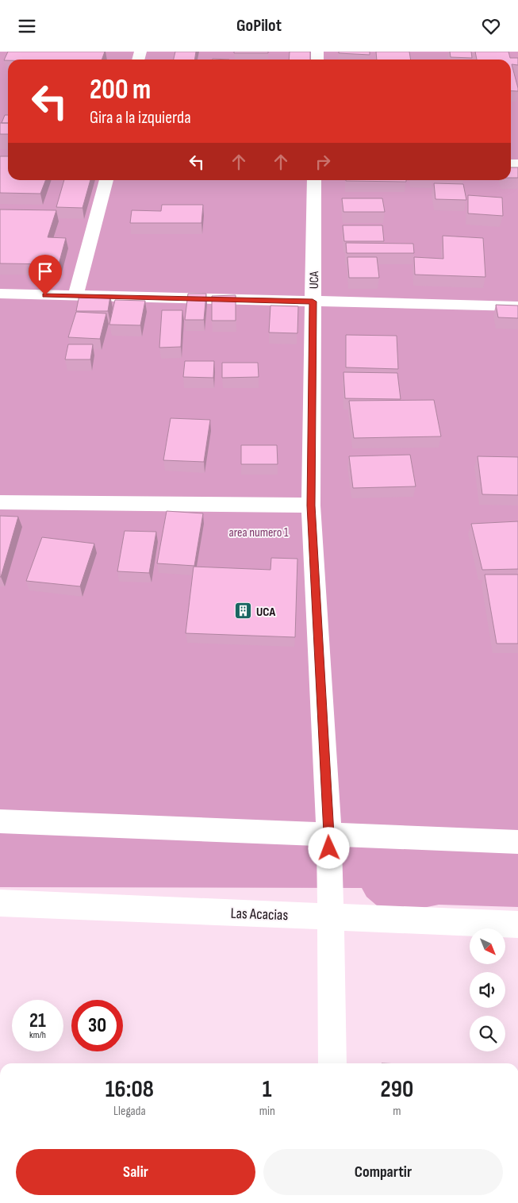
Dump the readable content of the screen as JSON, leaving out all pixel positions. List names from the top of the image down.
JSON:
{
  "streets": {
    "street": ["UCA", "Las Acacias"]
  },
  "crossings": [
    ["UCA", "Las Acacias"]
  ],
  "parks": ["area numero 1"],
  "places": {
    "building": ["UCA"]
  },
  "north": "bottom right",
  "page": {
    "header": "GoPilot",
    "turn": ["200 m", "Gira a la izquierda"],
    "speed": "21 km/h",
    "limit": "30",
    "eta": [
      "16:08",
      "Llegada",
      "1",
      "min",
      "290",
      "m"
    ],
    "buttons": ["Salir", "Compartir"]
  }
}
